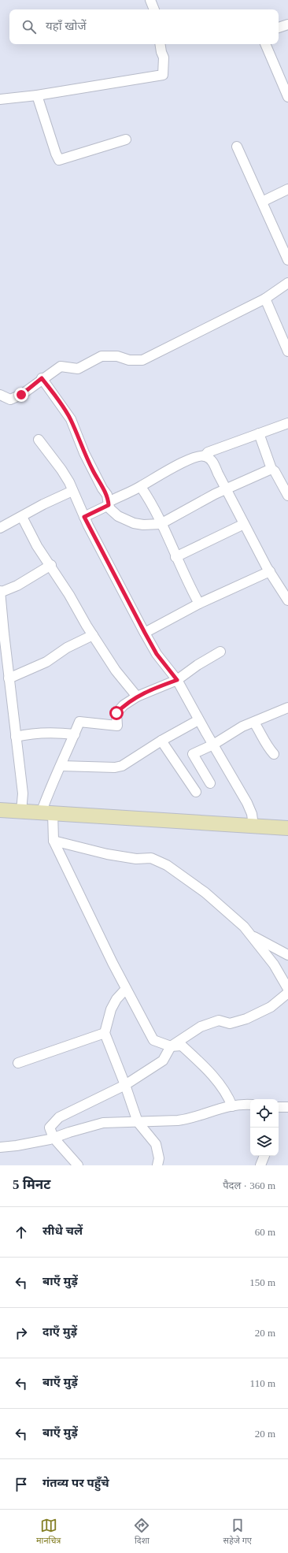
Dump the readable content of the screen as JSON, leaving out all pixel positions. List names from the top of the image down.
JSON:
{
  "page": {
    "search": "यहाँ खोजें",
    "heading": ["5 मिनट", "पैदल · 360 m"],
    "list": [
      ["सीधे चलें", "60 m"],
      ["बाएँ मुड़ें", "150 m"],
      ["दाएँ मुड़ें", "20 m"],
      ["बाएँ मुड़ें", "110 m"],
      ["बाएँ मुड़ें", "20 m"],
      "गंतव्य पर पहुँचे"
    ],
    "nav": ["मानचित्र", "दिशा", "सहेजे गए"]
  }
}
